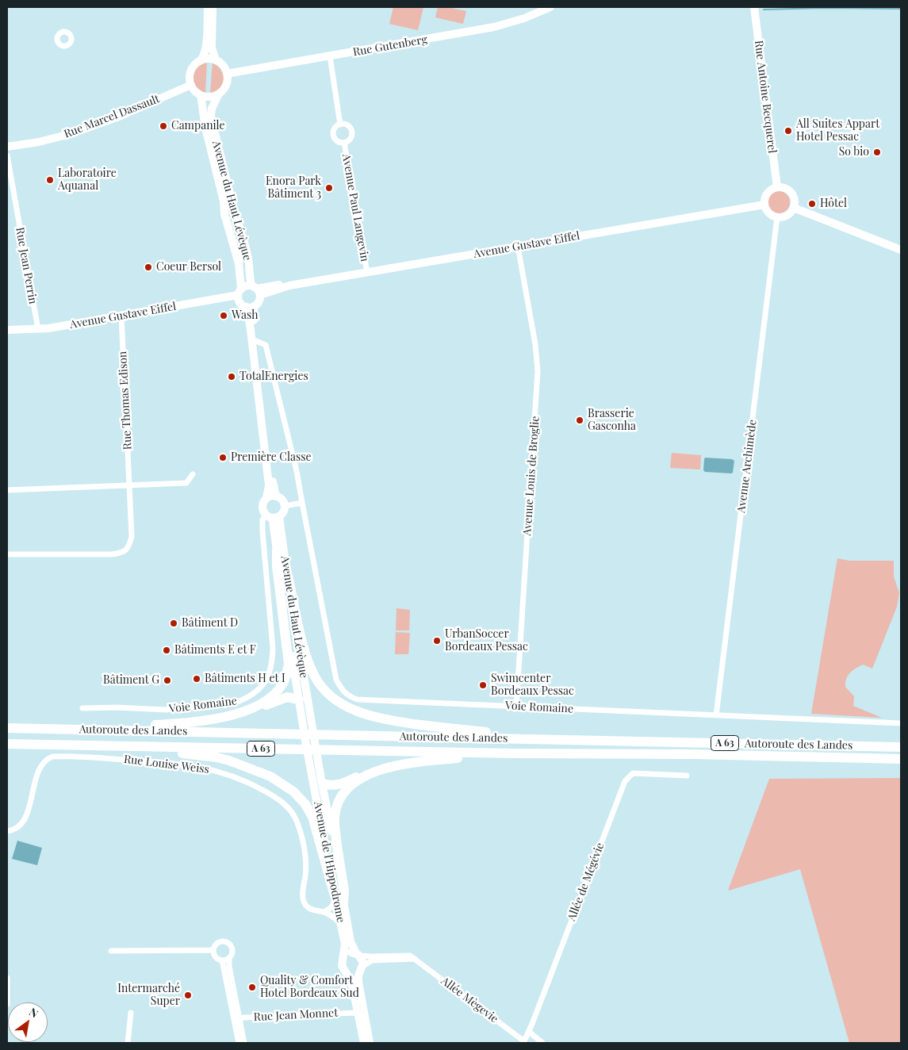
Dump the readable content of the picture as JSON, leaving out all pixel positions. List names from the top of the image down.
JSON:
{
  "streets": {
    "highway": ["Autoroute des Landes", "A 63"],
    "main road": [
      "Rue Gutenberg",
      "Rue Antoine Becquerel",
      "Rue Marcel Dassault",
      "Avenue du Haut Lévèque",
      "Avenue Gustave Eiffel",
      "Avenue de l'Hippodrome"
    ],
    "street": [
      "Avenue Paul Langevin",
      "Rue Jean Perrin",
      "Rue Thomas Edison",
      "Avenue Archimède",
      "Avenue Louis de Broglie",
      "Voie Romaine",
      "Rue Louise Weiss",
      "Allée de Mégévie",
      "Allée Mègevie",
      "Rue Jean Monnet"
    ]
  },
  "crossings": [
    ["Rue Gutenberg", "Rue Marcel Dassault"],
    ["Rue Gutenberg", "Avenue du Haut Lévèque"],
    ["Rue Gutenberg", "Avenue Paul Langevin"],
    ["Rue Antoine Becquerel", "Avenue Gustave Eiffel"],
    ["Rue Antoine Becquerel", "Avenue Archimède"],
    ["Rue Marcel Dassault", "Avenue du Haut Lévèque"],
    ["Avenue du Haut Lévèque", "Avenue Gustave Eiffel"],
    ["Avenue du Haut Lévèque", "Voie Romaine"],
    ["Avenue du Haut Lévèque", "Avenue de l'Hippodrome"],
    ["Avenue Paul Langevin", "Avenue Gustave Eiffel"],
    ["Avenue Gustave Eiffel", "Rue Jean Perrin"],
    ["Avenue Gustave Eiffel", "Rue Thomas Edison"],
    ["Avenue Gustave Eiffel", "Avenue Archimède"],
    ["Avenue Gustave Eiffel", "Avenue Louis de Broglie"],
    ["Avenue Archimède", "Voie Romaine"],
    ["Avenue Louis de Broglie", "Voie Romaine"],
    ["Rue Louise Weiss", "Avenue de l'Hippodrome"],
    ["Avenue de l'Hippodrome", "Allée Mègevie"],
    ["Allée de Mégévie", "Allée Mègevie"]
  ],
  "places": [
    "Campanile",
    "All Suites Appart Hotel Pessac",
    "So bio",
    "Laboratoire Aquanal",
    "Enora Park Bâtiment 3",
    "Hôtel",
    "Coeur Bersol",
    "Wash",
    "TotalEnergies",
    "Brasserie Gasconha",
    "Première Classe",
    "Bâtiment D",
    "UrbanSoccer Bordeaux Pessac",
    "Bâtiments E et F",
    "Bâtiments H et I",
    "Bâtiment G",
    "Swimcenter Bordeaux Pessac",
    "Quality & Comfort Hotel Bordeaux Sud",
    "Intermarché Super"
  ],
  "north": "top right"
}
